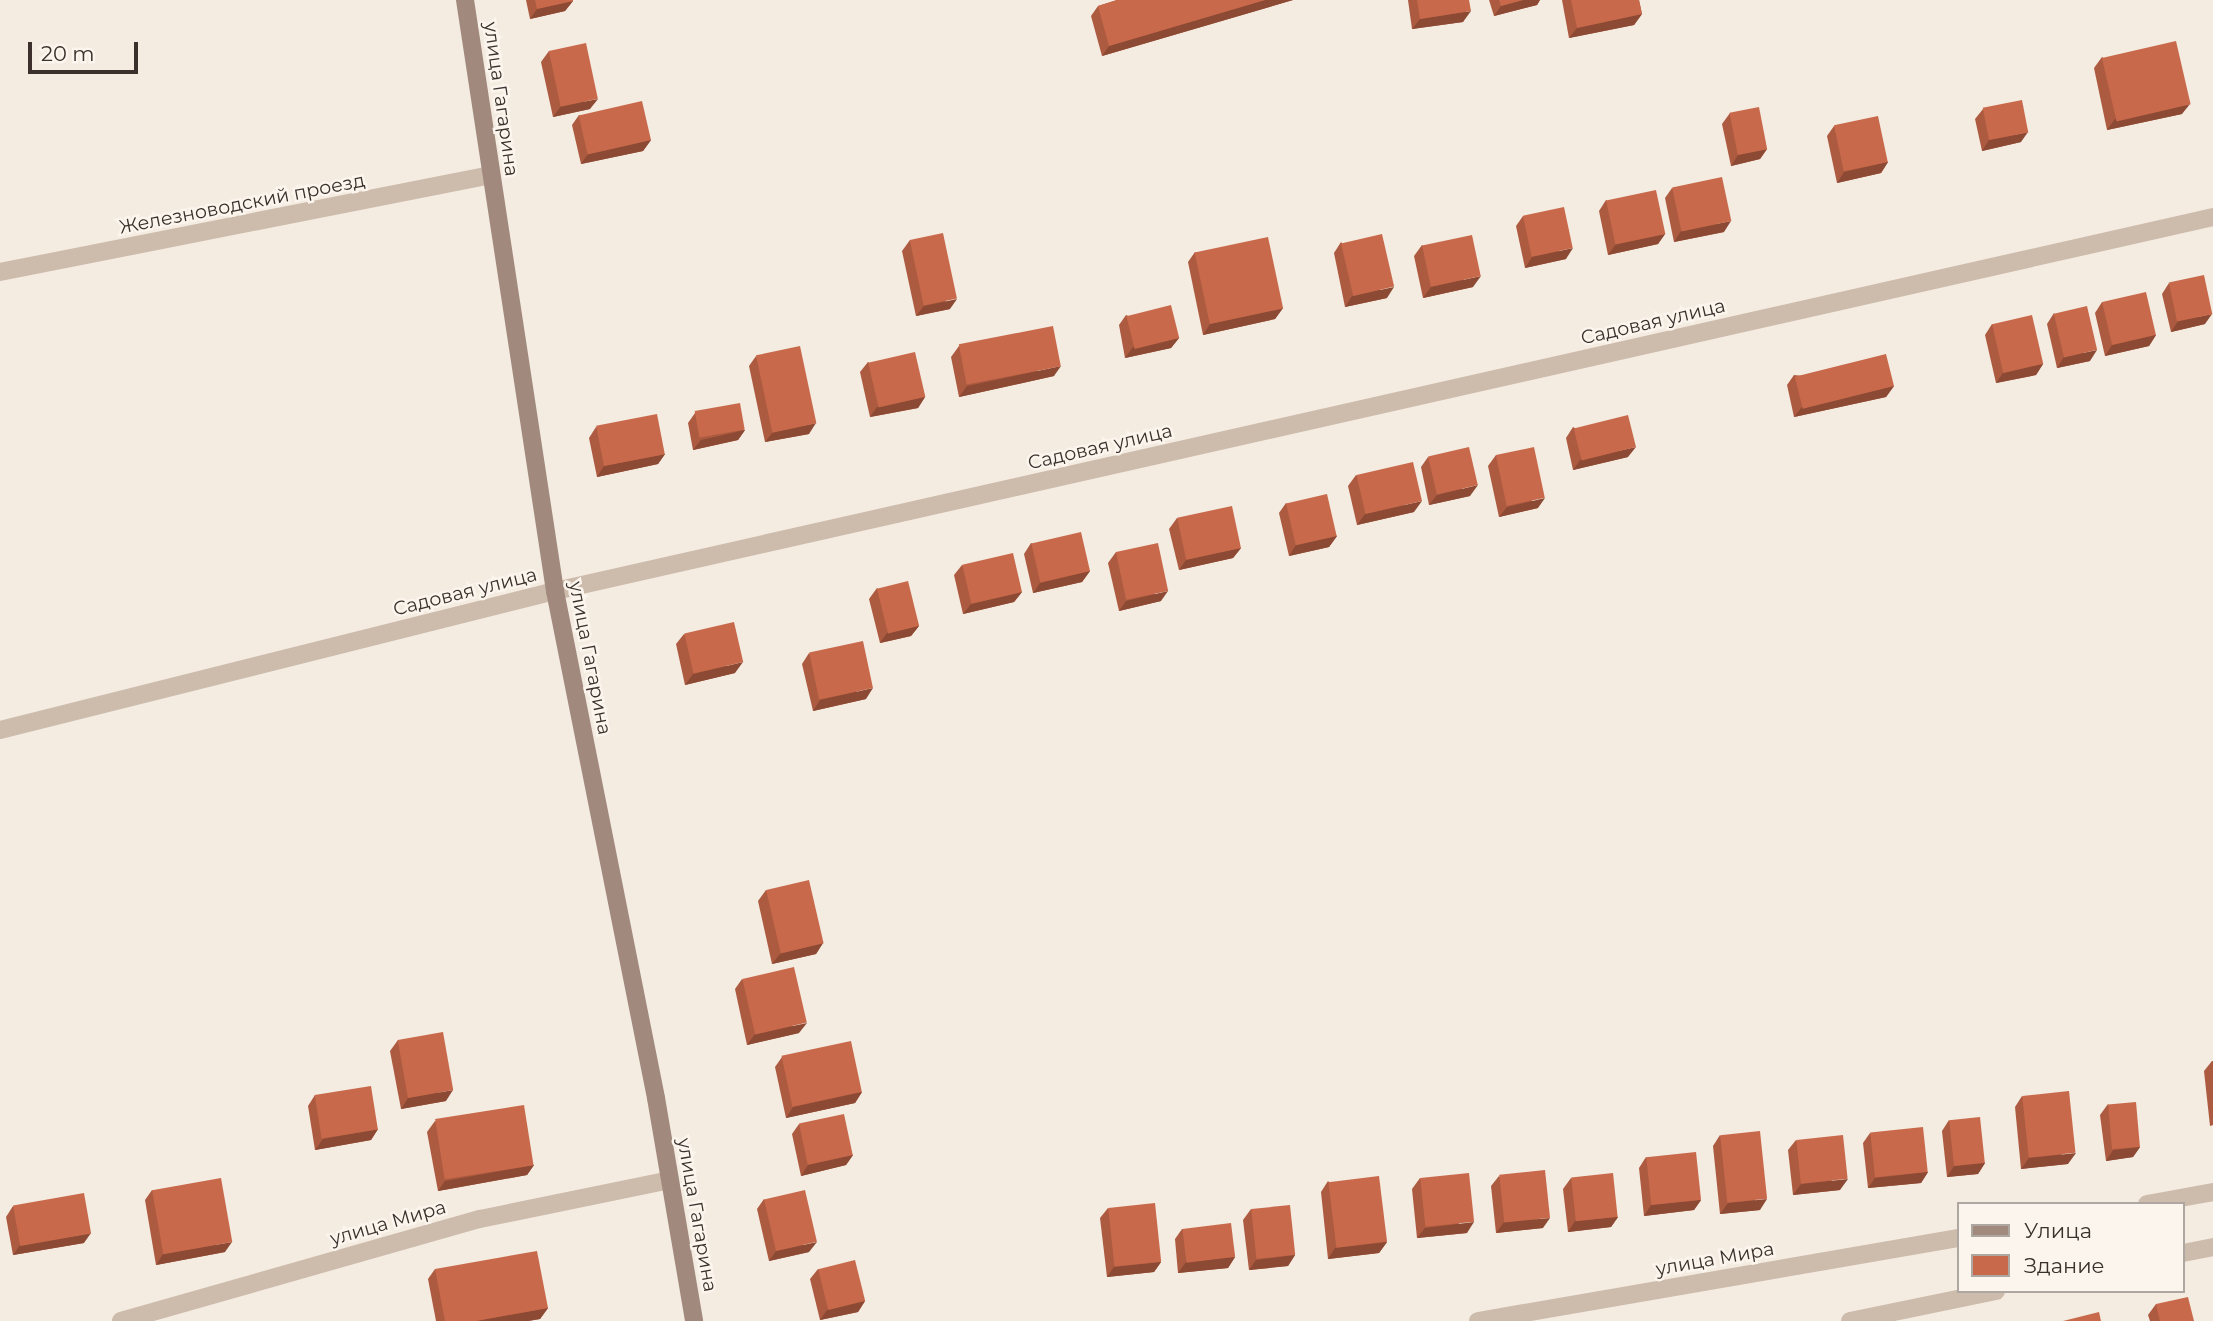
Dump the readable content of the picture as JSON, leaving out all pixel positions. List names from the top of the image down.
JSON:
{
  "streets": {
    "main road": ["улица Гагарина"],
    "street": ["Железноводский проезд", "Садовая улица", "улица Мира"]
  },
  "crossings": [
    ["улица Гагарина", "Железноводский проезд"],
    ["улица Гагарина", "Садовая улица"],
    ["улица Гагарина", "улица Мира"]
  ],
  "legend": ["Улица", "Здание"],
  "scale_bar": "20 m"
}
